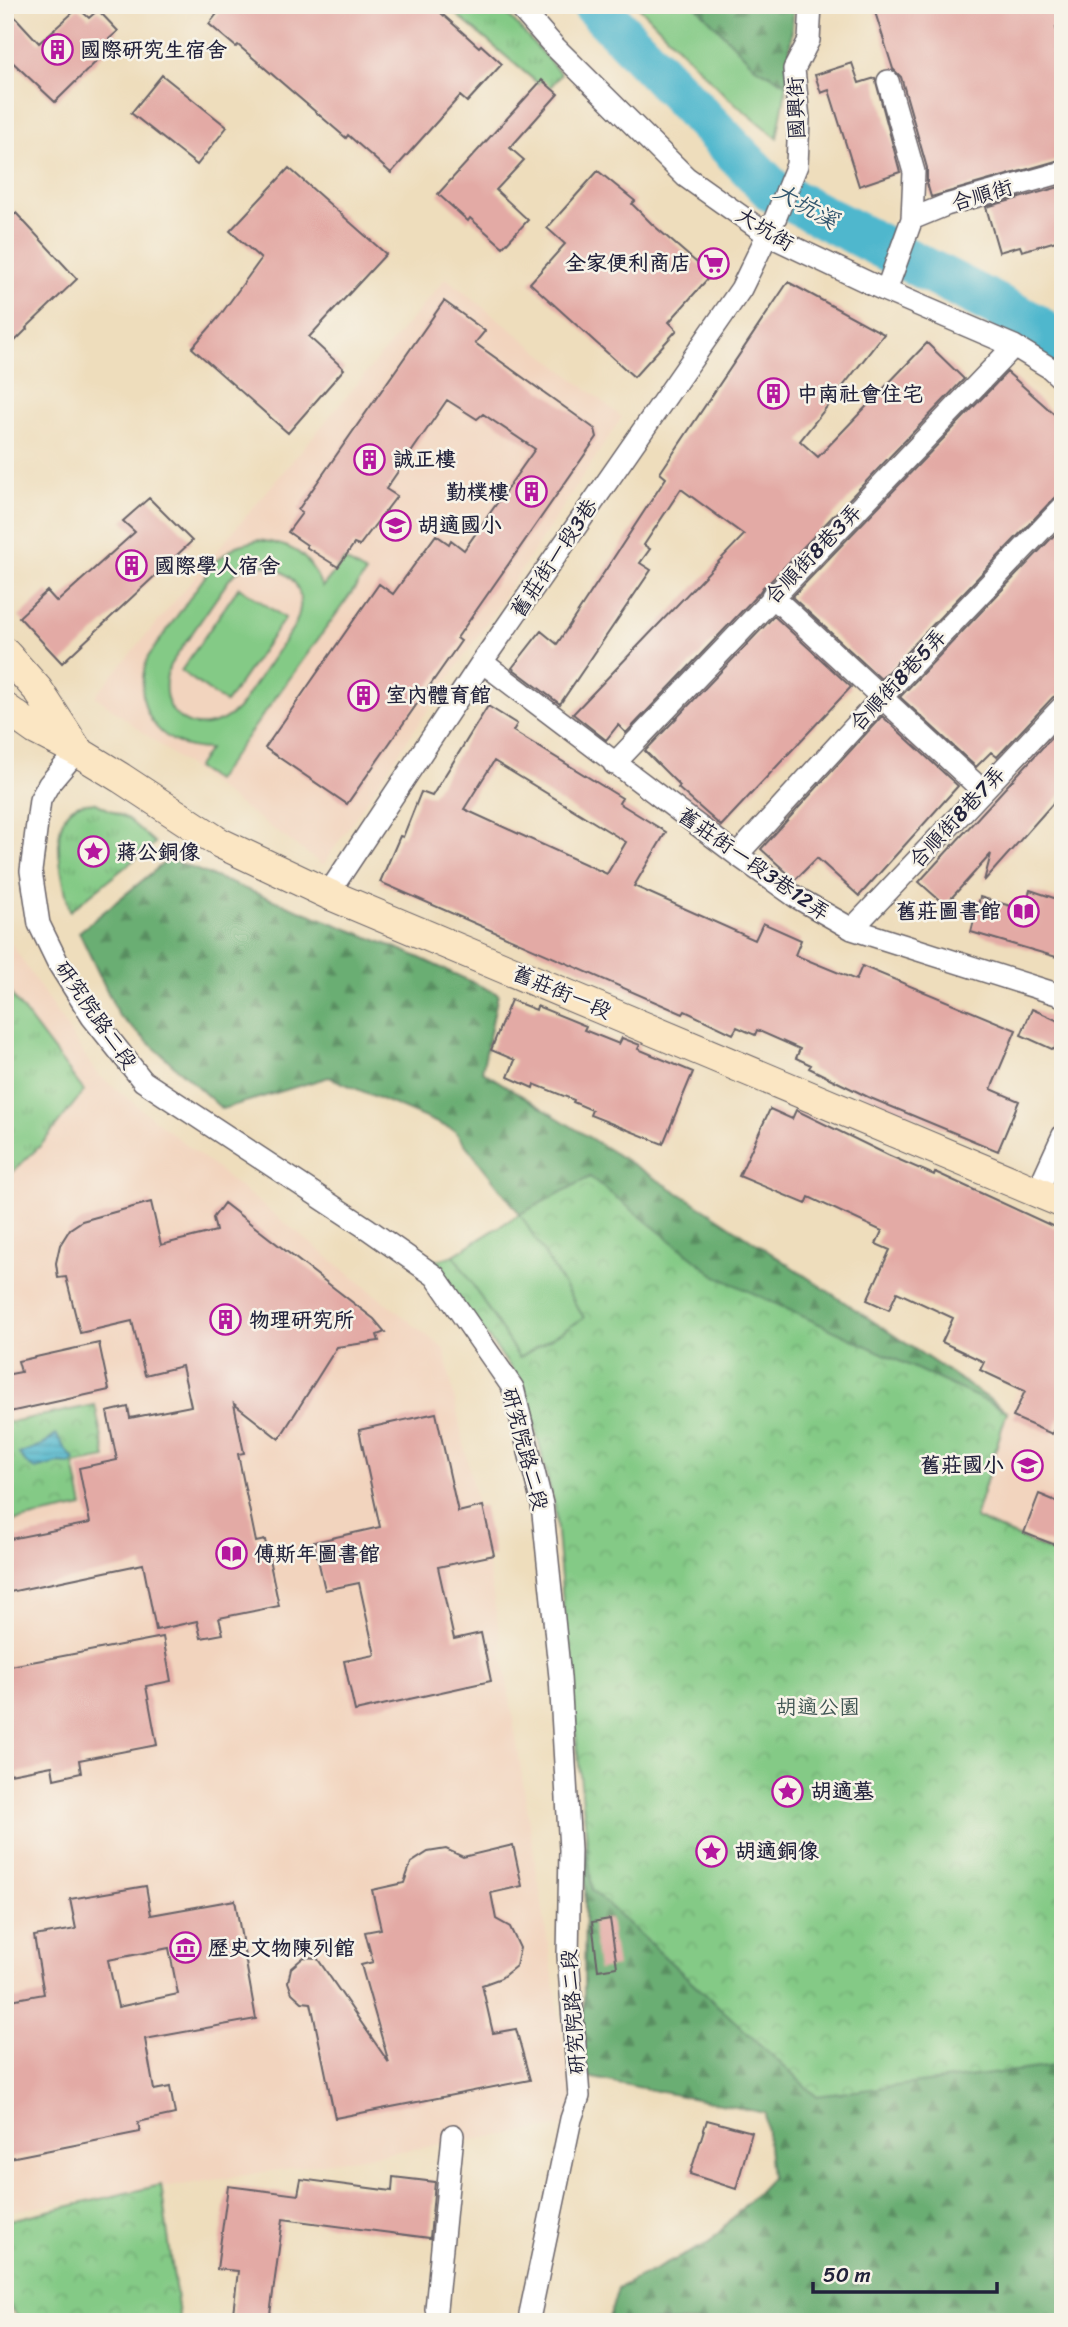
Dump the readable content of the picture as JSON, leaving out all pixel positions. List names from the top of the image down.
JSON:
{
  "streets": {
    "main road": ["舊莊街一段"],
    "street": [
      "國興街",
      "合順街",
      "大坑街",
      "合順街8巷3弄",
      "舊莊街一段3巷",
      "合順街8巷5弄",
      "合順街8巷7弄",
      "舊莊街一段3巷12弄",
      "研究院路二段"
    ]
  },
  "crossings": [
    ["國興街", "大坑街"],
    ["國興街", "舊莊街一段3巷"],
    ["大坑街", "合順街8巷3弄"],
    ["大坑街", "舊莊街一段3巷"],
    ["合順街8巷3弄", "舊莊街一段3巷12弄"],
    ["舊莊街一段3巷", "舊莊街一段3巷12弄"],
    ["舊莊街一段3巷", "舊莊街一段"],
    ["合順街8巷5弄", "舊莊街一段3巷12弄"],
    ["合順街8巷7弄", "舊莊街一段3巷12弄"],
    ["舊莊街一段", "研究院路二段"]
  ],
  "water": ["大坑溪"],
  "parks": ["胡適公園"],
  "places": {
    "building": [
      "國際研究生宿舍",
      "中南社會住宅",
      "誠正樓",
      "勤樸樓",
      "國際學人宿舍",
      "室內體育館",
      "物理研究所"
    ],
    "supermarket": ["全家便利商店"],
    "school or university": ["胡適國小", "舊莊國小"],
    "place": ["蔣公銅像", "胡適墓", "胡適銅像"],
    "library": ["舊莊圖書館", "傅斯年圖書館"],
    "museum": ["歷史文物陳列館"]
  },
  "scale_bar": "50 m"
}
